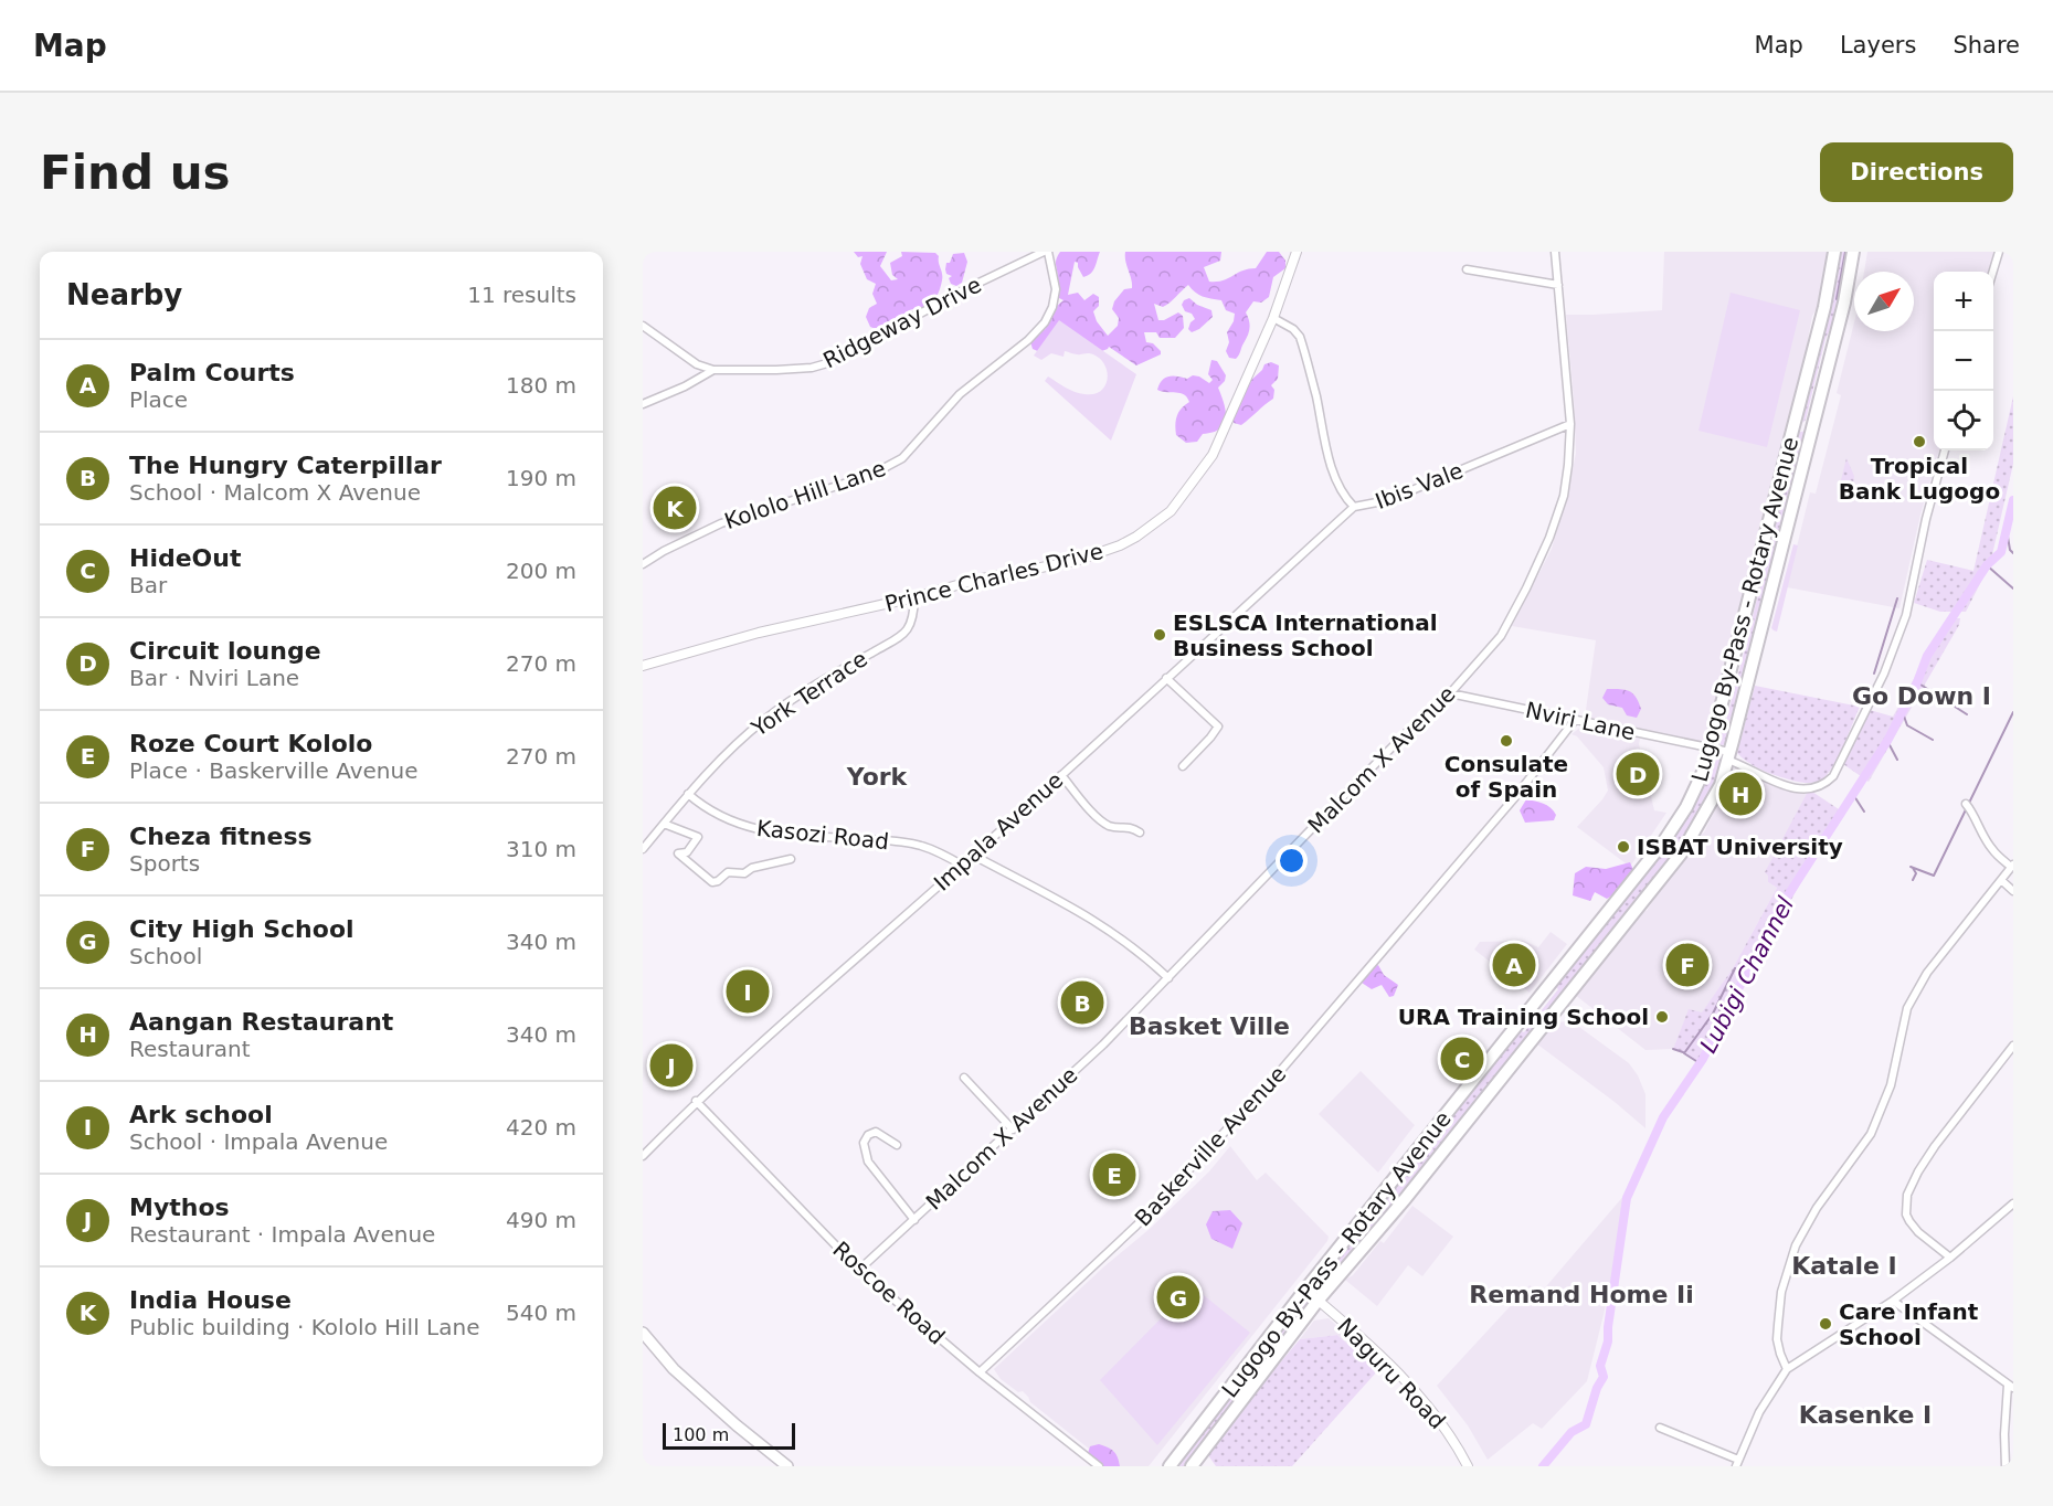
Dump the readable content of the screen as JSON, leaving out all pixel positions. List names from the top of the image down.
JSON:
{
  "streets": {
    "main road": ["Lugogo By-Pass - Rotary Avenue"],
    "street": [
      "Ridgeway Drive",
      "Ibis Vale",
      "Kololo Hill Lane",
      "Prince Charles Drive",
      "York Terrace",
      "Nviri Lane",
      "Malcom X Avenue",
      "Impala Avenue",
      "Kasozi Road",
      "Baskerville Avenue",
      "Roscoe Road",
      "Naguru Road"
    ]
  },
  "crossings": [
    ["Ridgeway Drive", "Kololo Hill Lane"],
    ["Ibis Vale", "Prince Charles Drive"],
    ["Ibis Vale", "Malcom X Avenue"],
    ["Ibis Vale", "Impala Avenue"],
    ["Prince Charles Drive", "York Terrace"],
    ["Lugogo By-Pass - Rotary Avenue", "Nviri Lane"],
    ["Lugogo By-Pass - Rotary Avenue", "Naguru Road"],
    ["York Terrace", "Kasozi Road"],
    ["Nviri Lane", "Malcom X Avenue"],
    ["Nviri Lane", "Baskerville Avenue"],
    ["Malcom X Avenue", "Roscoe Road"],
    ["Impala Avenue", "Kasozi Road"],
    ["Impala Avenue", "Roscoe Road"],
    ["Baskerville Avenue", "Roscoe Road"]
  ],
  "districts": [
    "Go Down I",
    "York",
    "Basket Ville",
    "Katale I",
    "Remand Home Ii",
    "Kasenke I"
  ],
  "water": ["Lubigi Channel"],
  "places": [
    "Tropical Bank Lugogo",
    "ESLSCA International Business School",
    "Consulate of Spain",
    "ISBAT University",
    "URA Training School",
    "Care Infant School"
  ],
  "scale_bar": "100 m",
  "north": "top right",
  "page": {
    "header": "Map",
    "nav": ["Map", "Layers", "Share"],
    "buttons": "Directions",
    "title": "Find us",
    "heading": ["Nearby", "11 results"],
    "map_buttons": ["+", "−"],
    "list": [
      {
        "mark": "A",
        "name": "Palm Courts",
        "note": "Place",
        "value": "180 m"
      },
      {
        "mark": "B",
        "name": "The Hungry Caterpillar",
        "note": "School · Malcom X Avenue",
        "value": "190 m"
      },
      {
        "mark": "C",
        "name": "HideOut",
        "note": "Bar",
        "value": "200 m"
      },
      {
        "mark": "D",
        "name": "Circuit lounge",
        "note": "Bar · Nviri Lane",
        "value": "270 m"
      },
      {
        "mark": "E",
        "name": "Roze Court Kololo",
        "note": "Place · Baskerville Avenue",
        "value": "270 m"
      },
      {
        "mark": "F",
        "name": "Cheza fitness",
        "note": "Sports",
        "value": "310 m"
      },
      {
        "mark": "G",
        "name": "City High School",
        "note": "School",
        "value": "340 m"
      },
      {
        "mark": "H",
        "name": "Aangan Restaurant",
        "note": "Restaurant",
        "value": "340 m"
      },
      {
        "mark": "I",
        "name": "Ark school",
        "note": "School · Impala Avenue",
        "value": "420 m"
      },
      {
        "mark": "J",
        "name": "Mythos",
        "note": "Restaurant · Impala Avenue",
        "value": "490 m"
      },
      {
        "mark": "K",
        "name": "India House",
        "note": "Public building · Kololo Hill Lane",
        "value": "540 m"
      }
    ],
    "pins": [
      "K",
      "D",
      "H",
      "A",
      "F",
      "I",
      "B",
      "C",
      "J",
      "E",
      "G"
    ],
    "scale": "100 m"
  }
}
